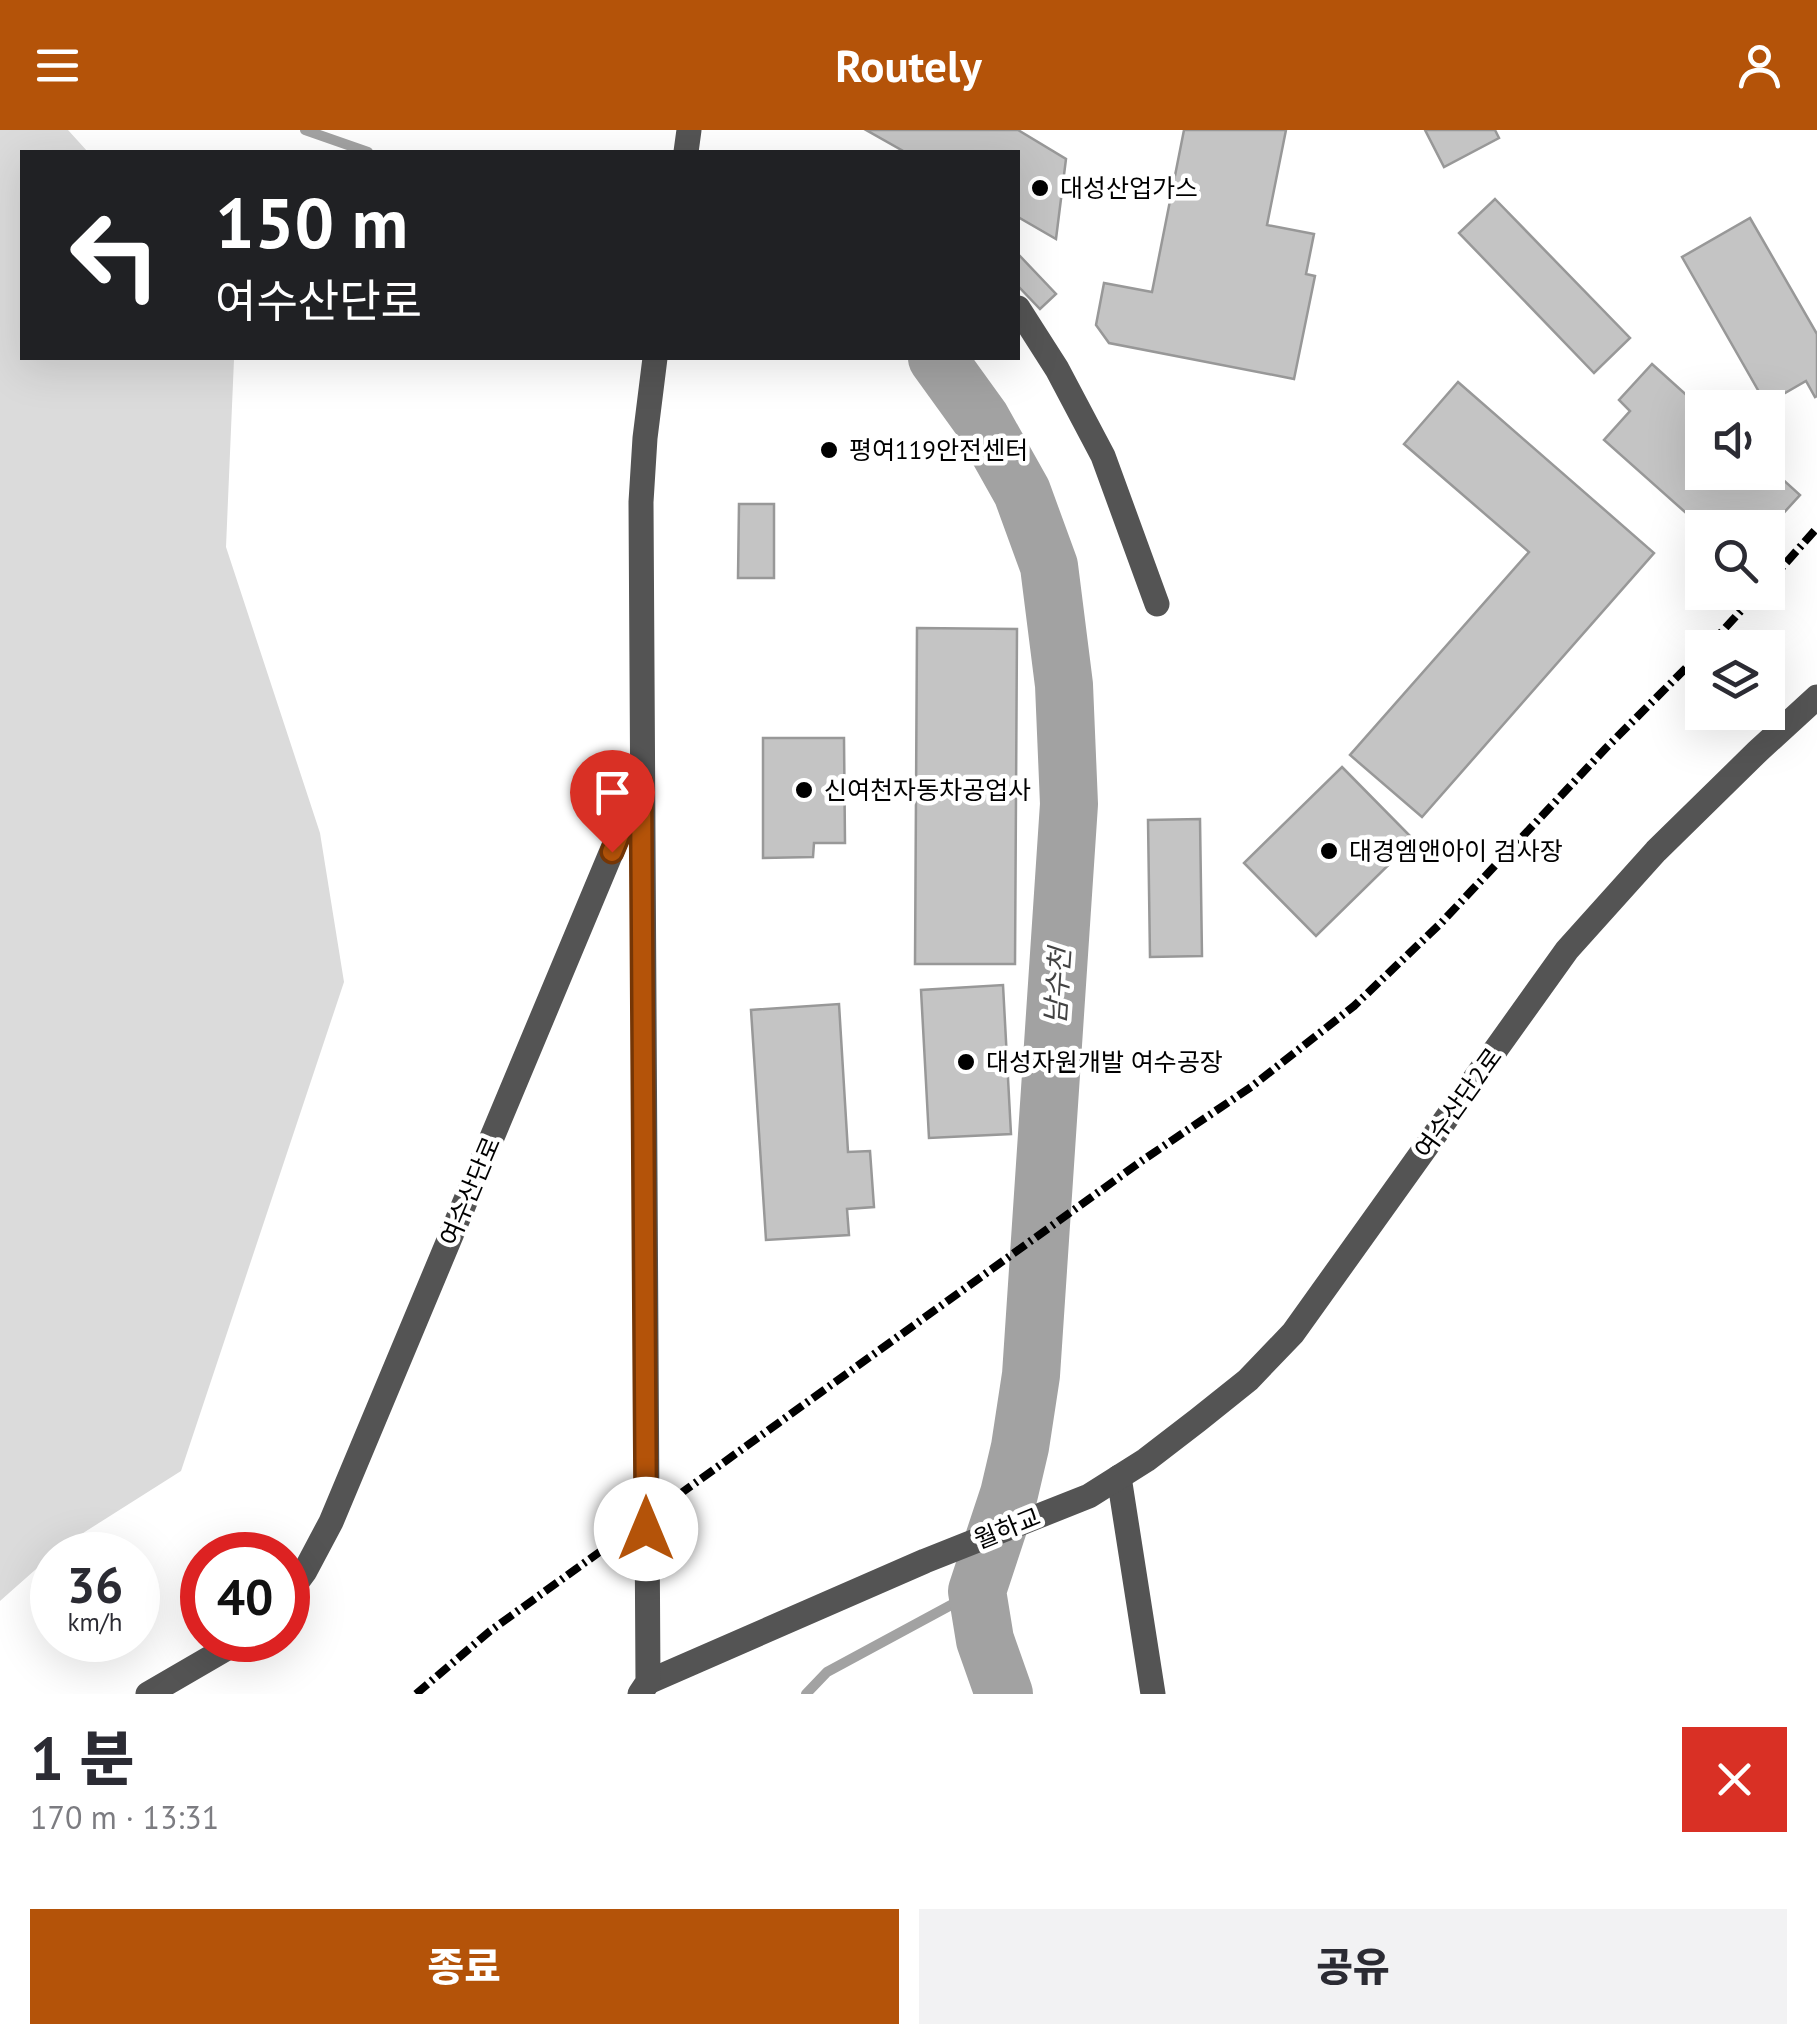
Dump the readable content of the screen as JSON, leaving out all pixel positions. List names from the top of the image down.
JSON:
{
  "streets": {
    "street": ["여수산단2로", "여수산단로", "월하교"]
  },
  "crossings": [
    ["여수산단2로", "월하교"],
    ["여수산단로", "월하교"]
  ],
  "water": ["남수천"],
  "places": [
    "대성산업가스",
    "평여119안전센터",
    "신여천자동차공업사",
    "대경엠앤아이 검사장",
    "대성자원개발 여수공장"
  ],
  "page": {
    "header": "Routely",
    "turn": ["150 m", "여수산단로"],
    "speed": "36 km/h",
    "limit": "40",
    "heading": ["1 분", "170 m · 13:31"],
    "buttons": ["종료", "공유"]
  }
}
